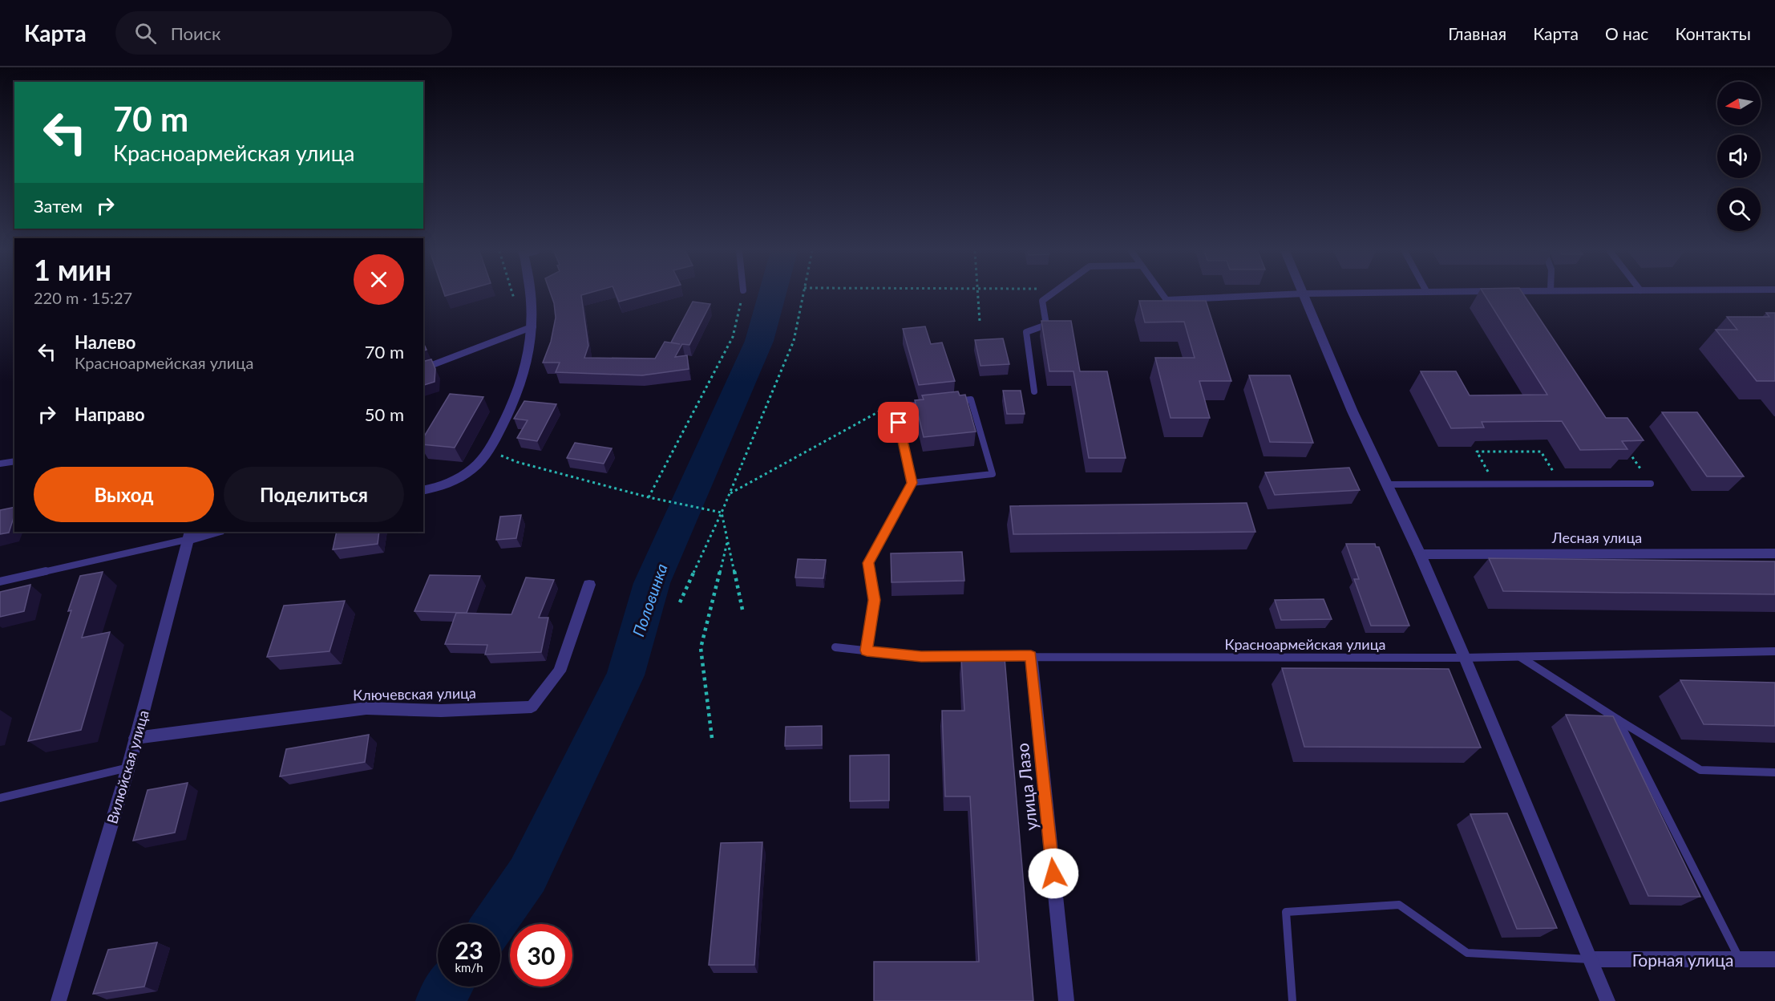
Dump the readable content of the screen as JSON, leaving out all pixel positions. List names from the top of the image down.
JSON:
{
  "streets": {
    "street": [
      "Лесная улица",
      "Ключевская улица",
      "Вилюйская улица",
      "улица Лазо",
      "Горная улица"
    ],
    "lane": ["Красноармейская улица"]
  },
  "crossings": [
    ["Красноармейская улица", "улица Лазо"],
    ["Ключевская улица", "Вилюйская улица"]
  ],
  "water": ["Половинка"],
  "north": "left",
  "page": {
    "header": "Карта",
    "search": "Поиск",
    "nav": [
      "Главная",
      "Карта",
      "О нас",
      "Контакты"
    ],
    "turn": ["70 m", "Красноармейская улица"],
    "then": "Затем",
    "heading": ["1 мин", "220 m · 15:27"],
    "list": [
      {
        "name": "Налево",
        "note": "Красноармейская улица",
        "value": "70 m"
      },
      {
        "name": "Направо",
        "value": "50 m"
      }
    ],
    "buttons": ["Выход", "Поделиться"],
    "speed": "23 km/h",
    "limit": "30"
  }
}
